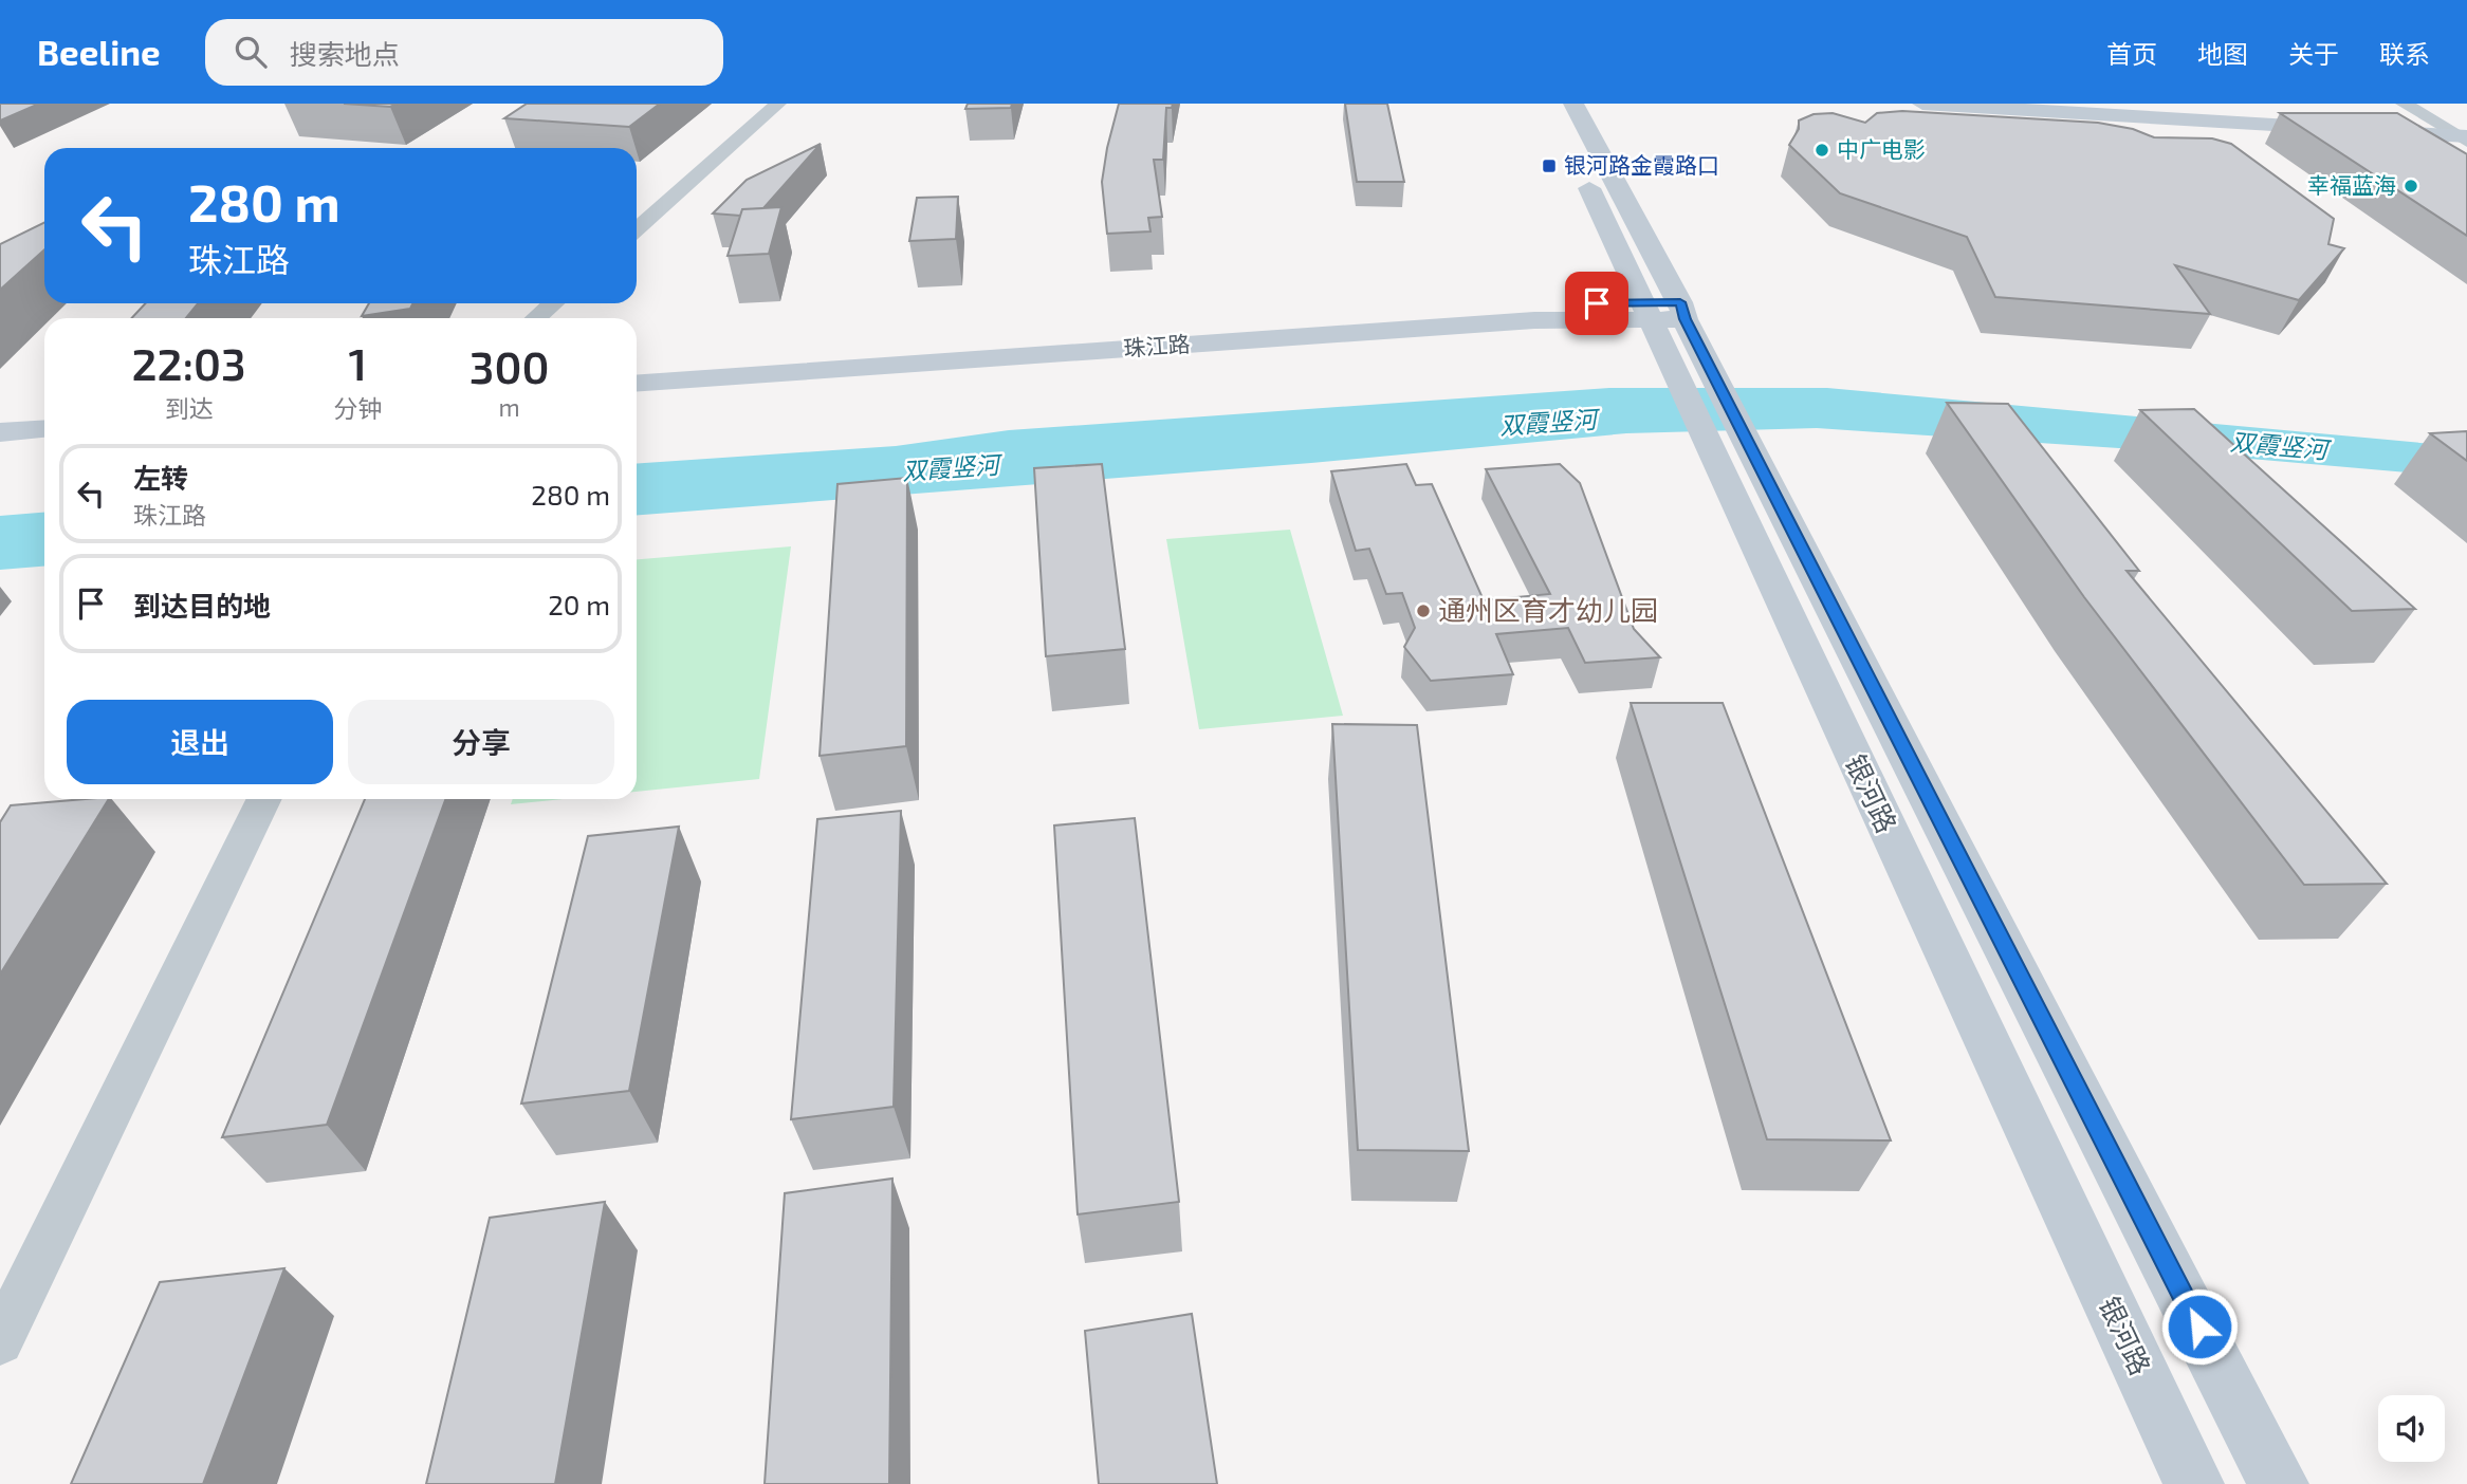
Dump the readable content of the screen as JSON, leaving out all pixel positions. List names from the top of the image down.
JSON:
{
  "streets": {
    "main road": ["珠江路", "银河路"]
  },
  "crossings": [
    ["珠江路", "银河路"]
  ],
  "water": ["双霞竖河"],
  "places": {
    "other": ["中广电影", "幸福蓝海", "通州区育才幼儿园"],
    "transit": ["银河路金霞路口"]
  },
  "page": {
    "header": "Beeline",
    "search": "搜索地点",
    "nav": [
      "首页",
      "地图",
      "关于",
      "联系"
    ],
    "turn": ["280 m", "珠江路"],
    "eta": [
      "22:03",
      "到达",
      "1",
      "分钟",
      "300",
      "m"
    ],
    "list": [
      {
        "name": "左转",
        "note": "珠江路",
        "value": "280 m"
      },
      {
        "name": "到达目的地",
        "value": "20 m"
      }
    ],
    "buttons": ["退出", "分享"]
  }
}
